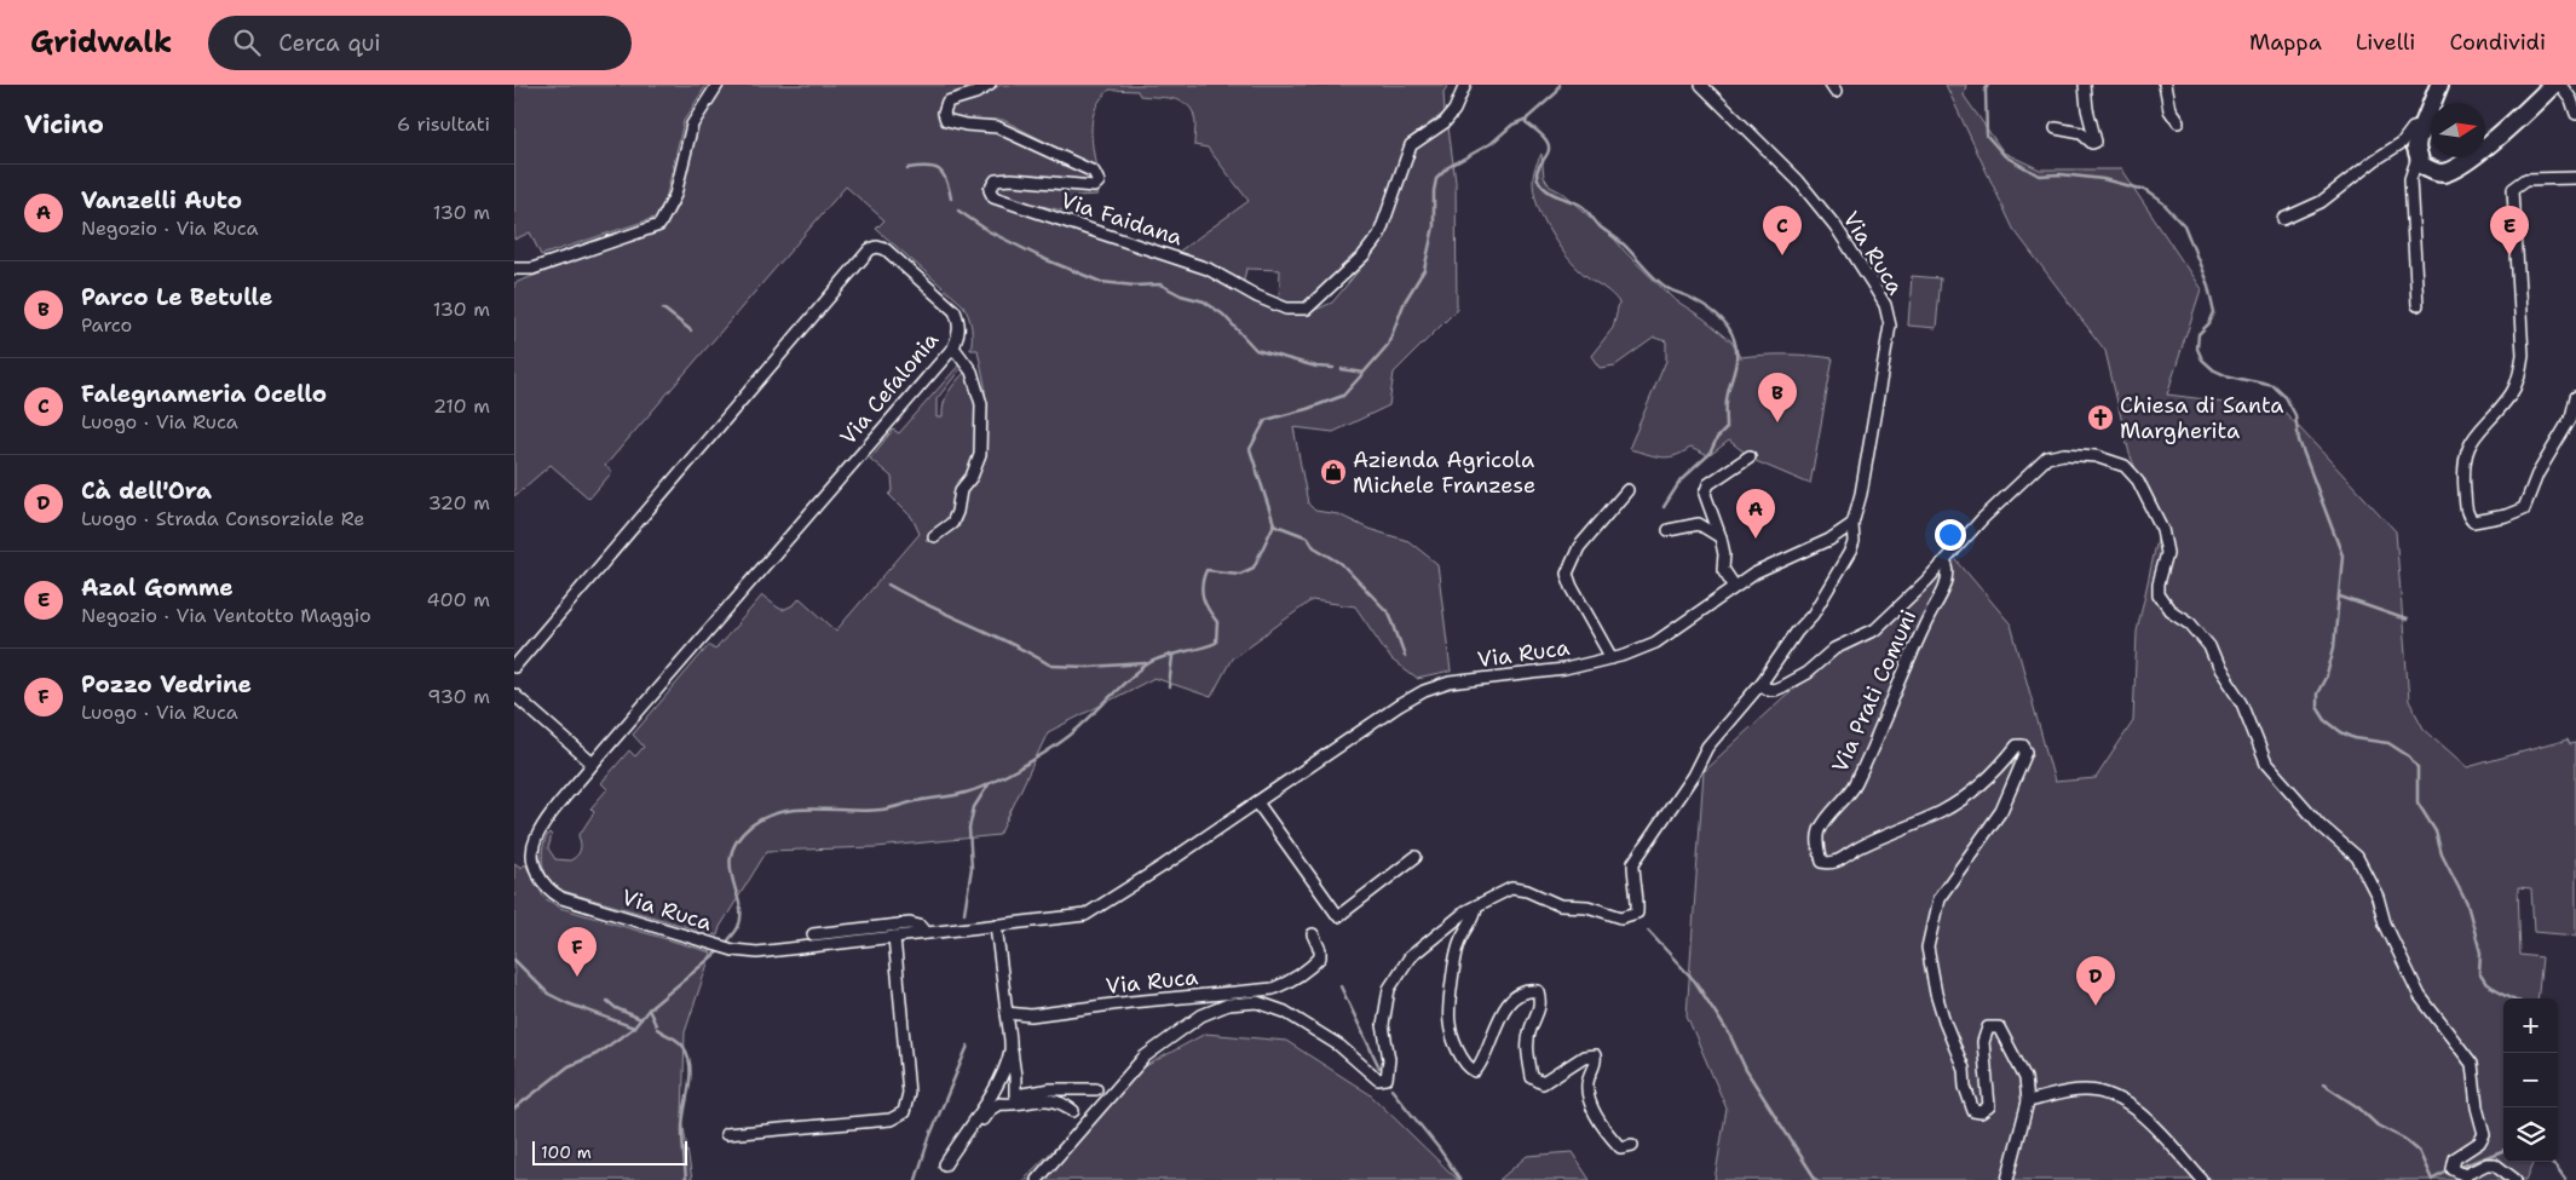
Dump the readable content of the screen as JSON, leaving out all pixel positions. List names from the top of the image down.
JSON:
{
  "streets": {
    "street": [
      "Via Faidana",
      "Via Ruca",
      "Via Cefalonia",
      "Via Prati Comuni"
    ]
  },
  "crossings": [
    ["Via Ruca", "Via Cefalonia"]
  ],
  "places": {
    "church": ["Chiesa di Santa Margherita"],
    "shop": ["Azienda Agricola Michele Franzese"]
  },
  "scale_bar": "100 m",
  "north": "right",
  "page": {
    "header": "Gridwalk",
    "search": "Cerca qui",
    "nav": ["Mappa", "Livelli", "Condividi"],
    "heading": ["Vicino", "6 risultati"],
    "list": [
      {
        "mark": "A",
        "name": "Vanzelli Auto",
        "note": "Negozio · Via Ruca",
        "value": "130 m"
      },
      {
        "mark": "B",
        "name": "Parco Le Betulle",
        "note": "Parco",
        "value": "130 m"
      },
      {
        "mark": "C",
        "name": "Falegnameria Ocello",
        "note": "Luogo · Via Ruca",
        "value": "210 m"
      },
      {
        "mark": "D",
        "name": "Cà dell'Ora",
        "note": "Luogo · Strada Consorziale Re",
        "value": "320 m"
      },
      {
        "mark": "E",
        "name": "Azal Gomme",
        "note": "Negozio · Via Ventotto Maggio",
        "value": "400 m"
      },
      {
        "mark": "F",
        "name": "Pozzo Vedrine",
        "note": "Luogo · Via Ruca",
        "value": "930 m"
      }
    ],
    "pins": [
      "C",
      "E",
      "B",
      "A",
      "F",
      "D"
    ],
    "map_buttons": ["+", "−"],
    "scale": "100 m"
  }
}
